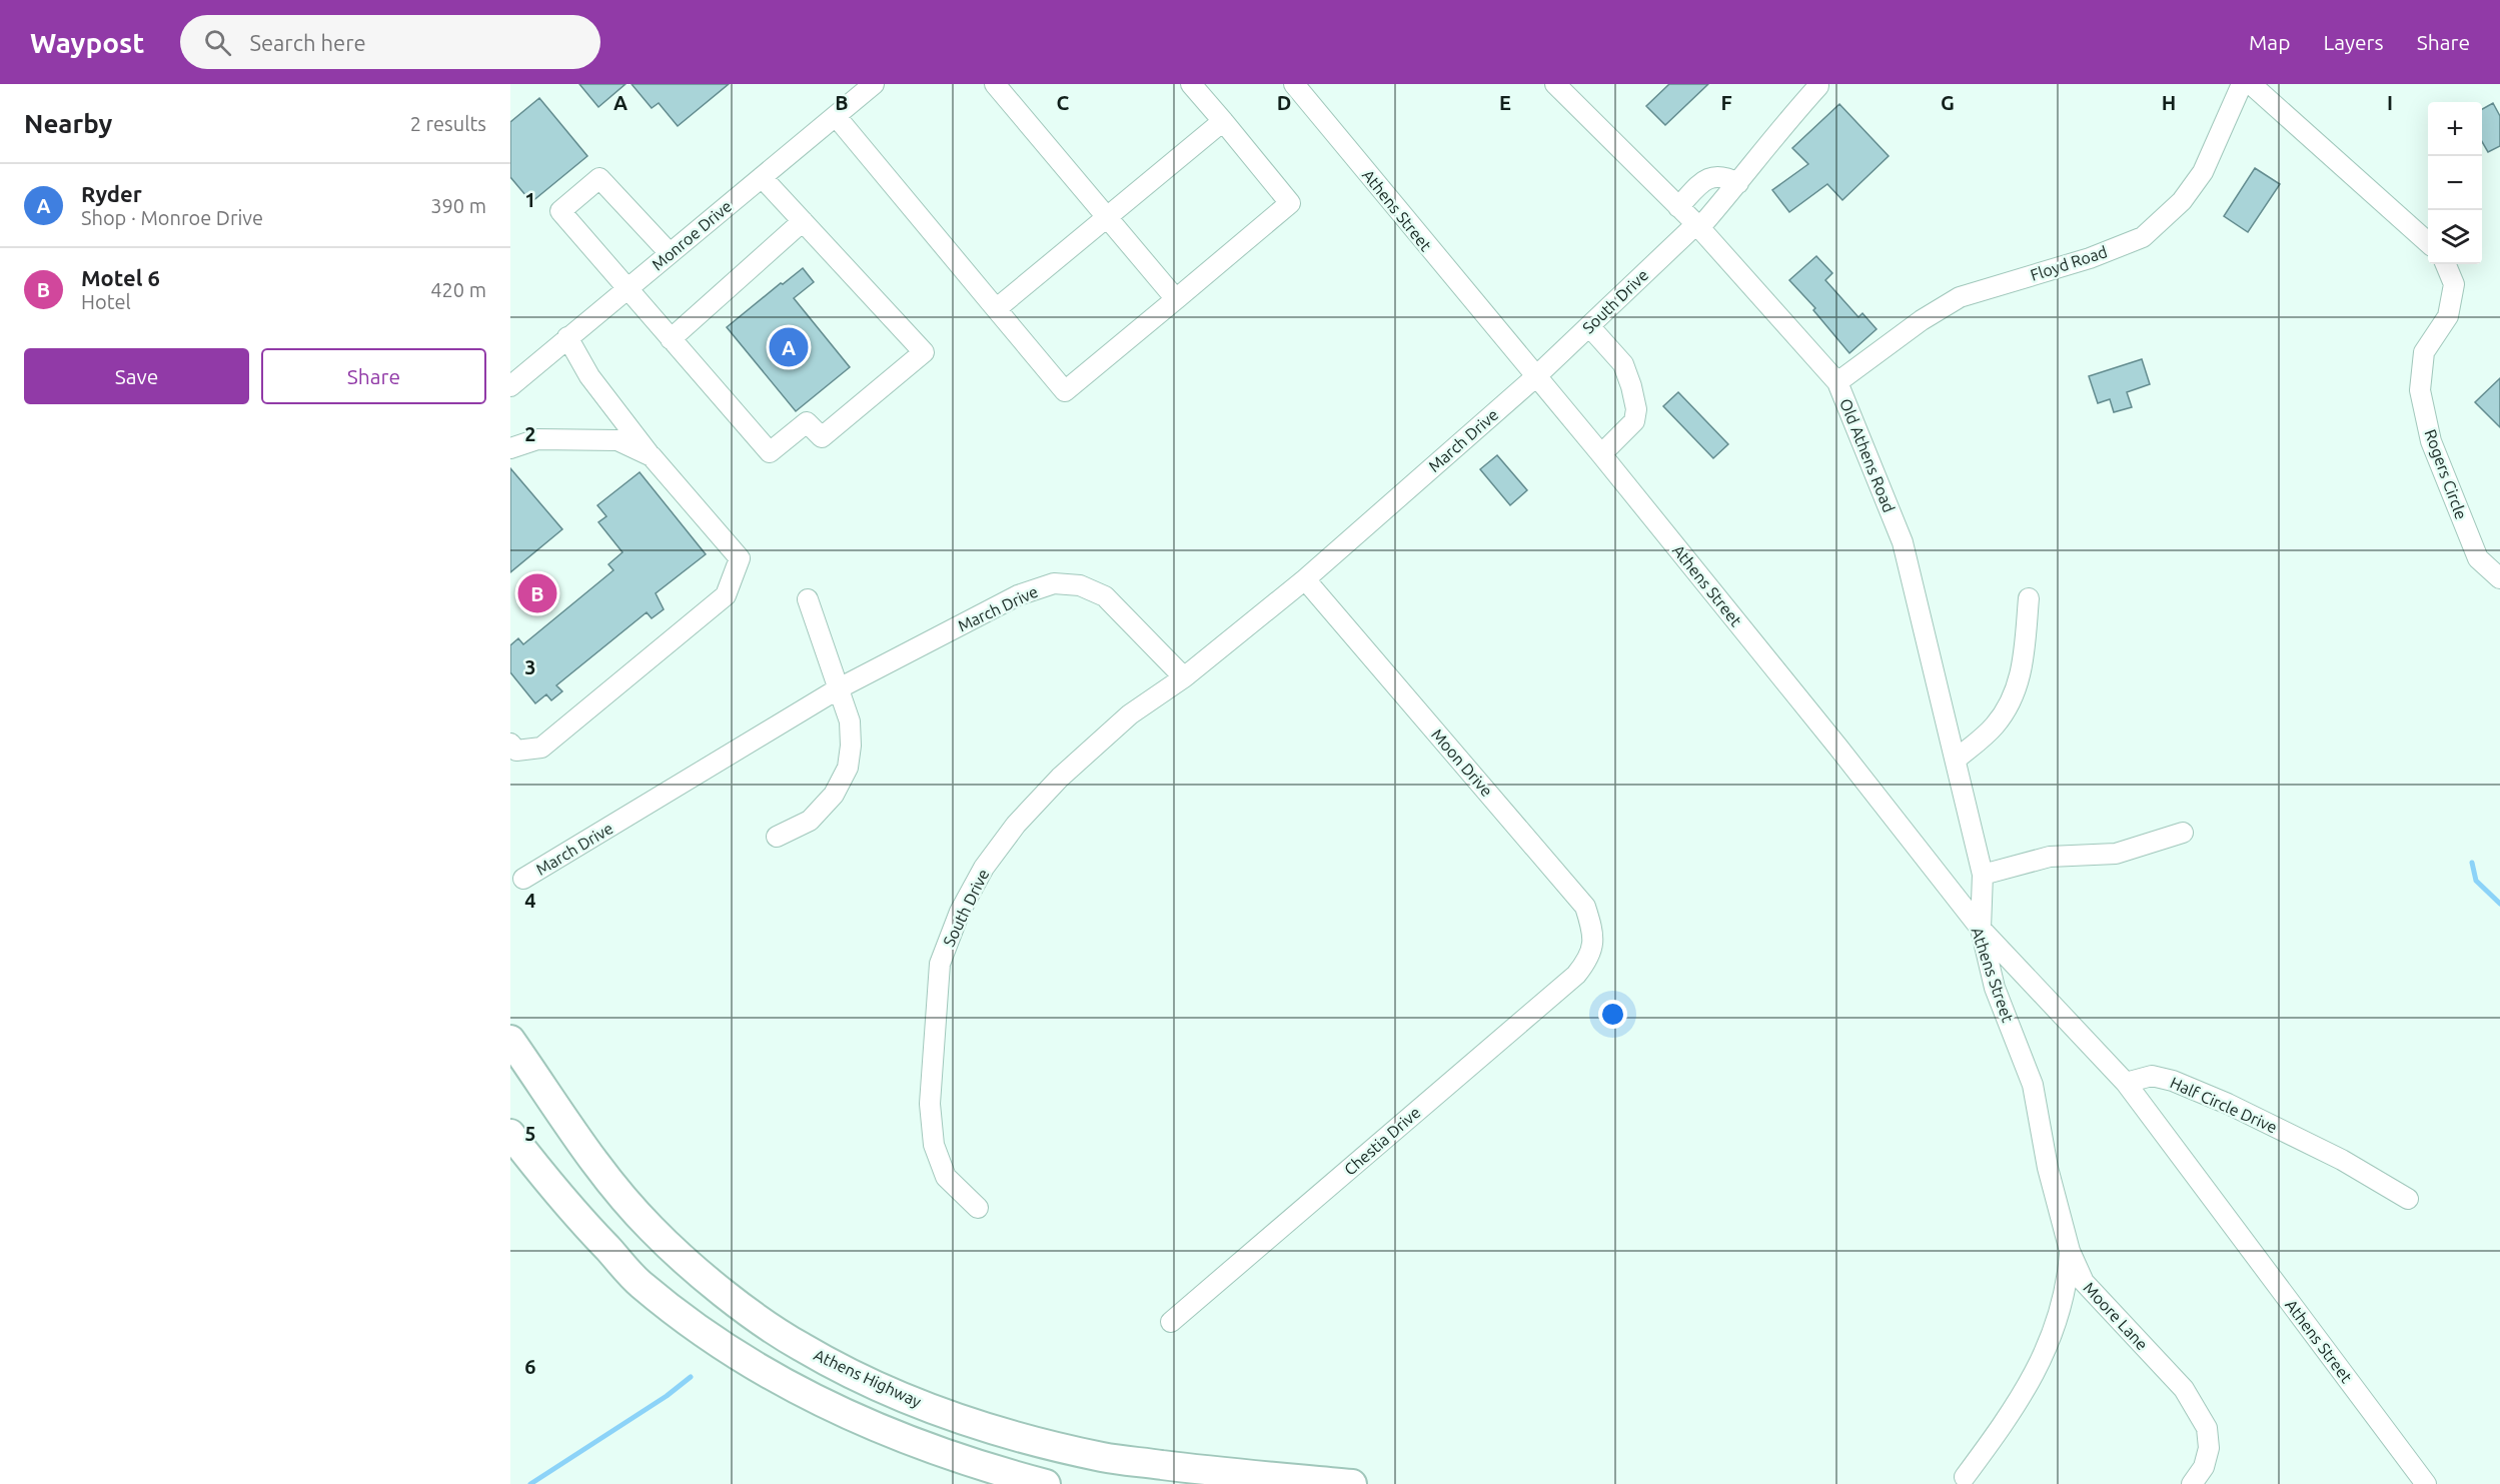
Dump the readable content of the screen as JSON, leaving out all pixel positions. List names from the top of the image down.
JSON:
{
  "streets": {
    "highway": ["Athens Highway"],
    "street": [
      "Athens Street",
      "Monroe Drive",
      "Floyd Road",
      "South Drive",
      "March Drive",
      "Old Athens Road",
      "Rogers Circle",
      "Moon Drive",
      "Half Circle Drive",
      "Chestia Drive",
      "Moore Lane"
    ]
  },
  "crossings": [
    ["Athens Street", "South Drive"],
    ["Athens Street", "March Drive"],
    ["Athens Street", "Old Athens Road"],
    ["Athens Street", "Half Circle Drive"],
    ["Athens Street", "Moore Lane"],
    ["Floyd Road", "Old Athens Road"],
    ["South Drive", "March Drive"],
    ["South Drive", "Old Athens Road"],
    ["March Drive", "Moon Drive"],
    ["Moon Drive", "Chestia Drive"]
  ],
  "page": {
    "header": "Waypost",
    "search": "Search here",
    "nav": ["Map", "Layers", "Share"],
    "heading": ["Nearby", "2 results"],
    "map_buttons": ["+", "−"],
    "list": [
      {
        "mark": "A",
        "name": "Ryder",
        "note": "Shop · Monroe Drive",
        "value": "390 m"
      },
      {
        "mark": "B",
        "name": "Motel 6",
        "note": "Hotel",
        "value": "420 m"
      }
    ],
    "pins": ["A", "B"],
    "buttons": ["Save", "Share"]
  },
  "grid": {
    "columns": [
      "A",
      "B",
      "C",
      "D",
      "E",
      "F",
      "G",
      "H",
      "I"
    ],
    "rows": [
      "1",
      "2",
      "3",
      "4",
      "5",
      "6"
    ]
  }
}
